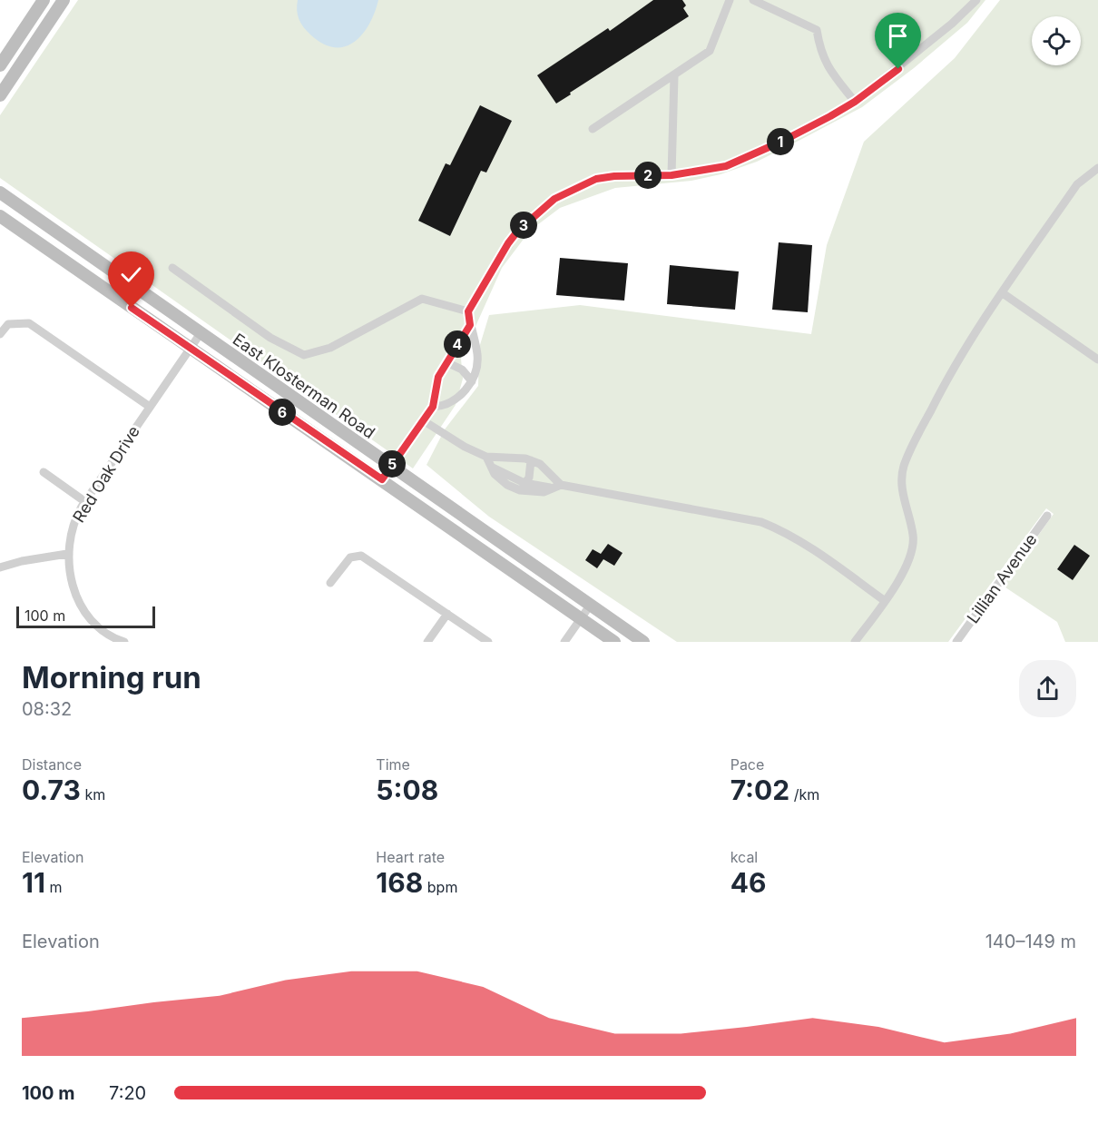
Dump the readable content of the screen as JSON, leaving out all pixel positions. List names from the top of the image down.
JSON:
{
  "streets": {
    "main road": ["East Klosterman Road"],
    "street": ["Red Oak Drive", "Lillian Avenue"]
  },
  "crossings": [
    ["East Klosterman Road", "Red Oak Drive"]
  ],
  "scale_bar": "100 m",
  "page": {
    "pins": [
      "1",
      "2",
      "3",
      "4",
      "6",
      "5"
    ],
    "scale": "100 m",
    "heading": ["Morning run", "08:32"],
    "stats": [
      ["Distance", "0.73 km"],
      ["Time", "5:08"],
      ["Pace", "7:02 /km"],
      ["Elevation", "11 m"],
      ["Heart rate", "168 bpm"],
      ["kcal", "46"]
    ],
    "chart": ["Elevation", "140–149 m"],
    "list": [
      {
        "name": "100 m",
        "note": "7:20"
      }
    ]
  }
}
